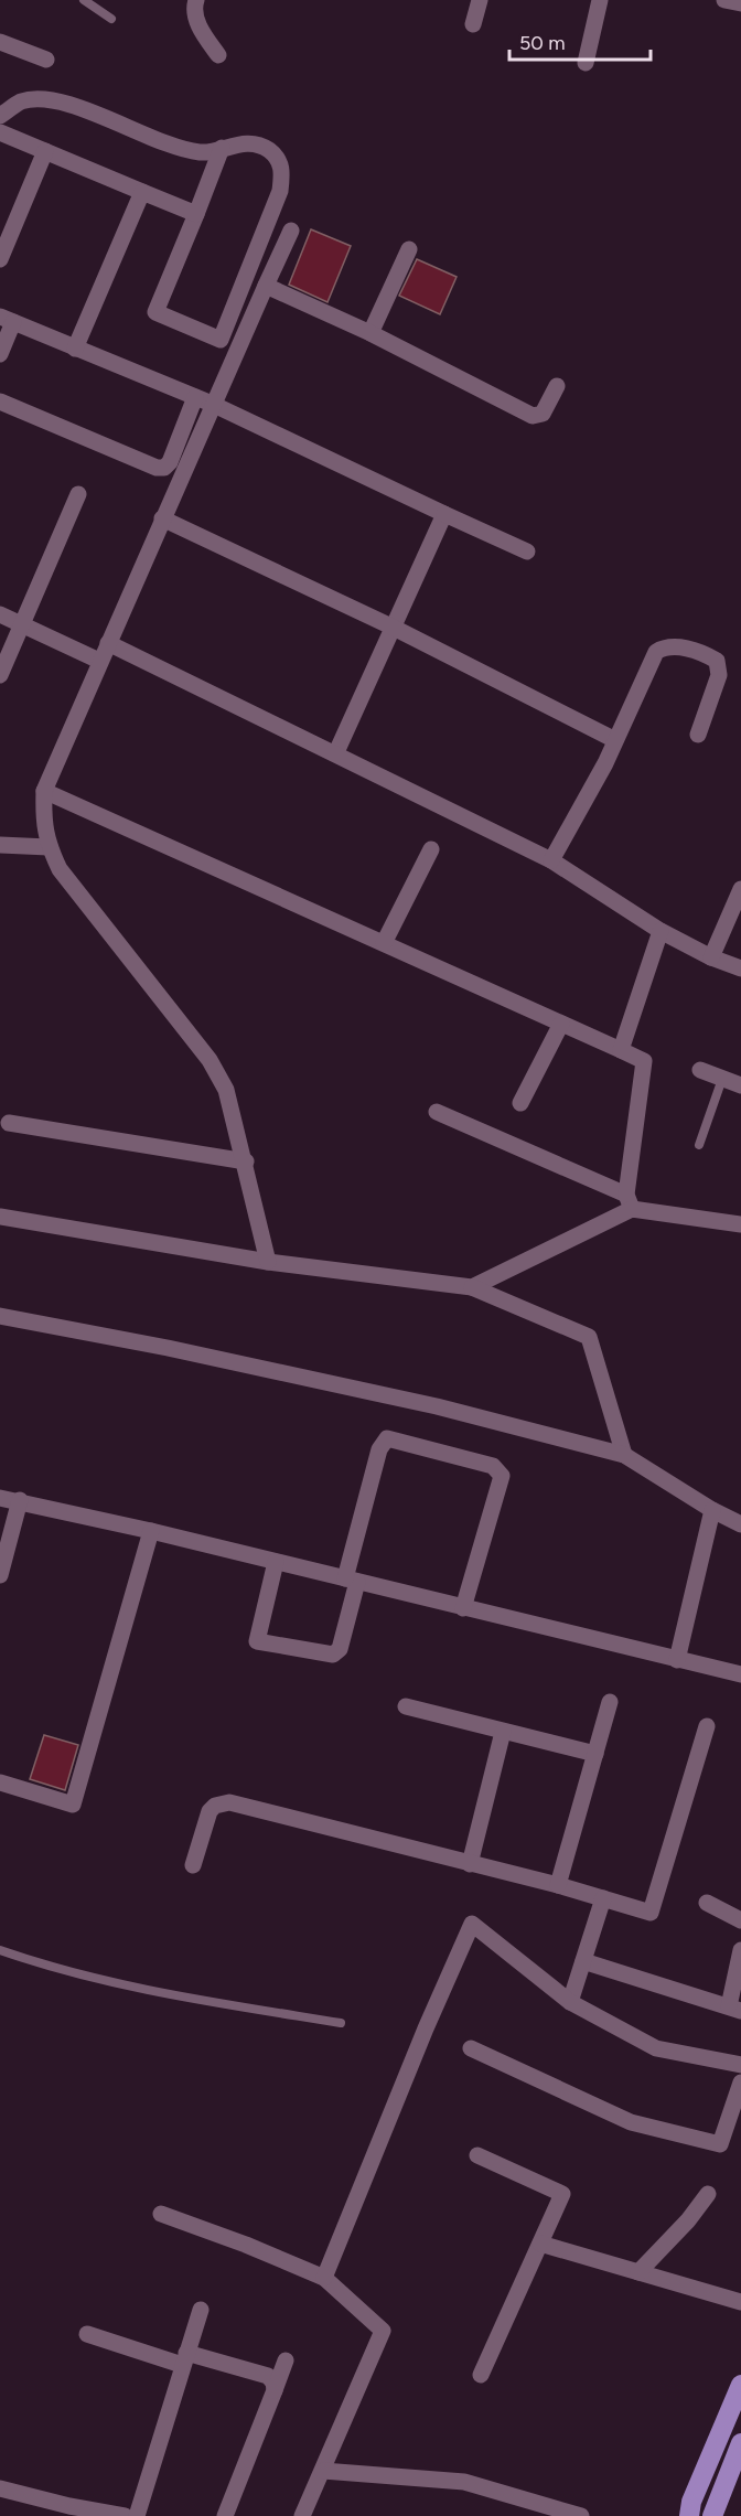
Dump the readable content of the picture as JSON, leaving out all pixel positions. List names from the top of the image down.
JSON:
{
  "scale_bar": "50 m"
}
